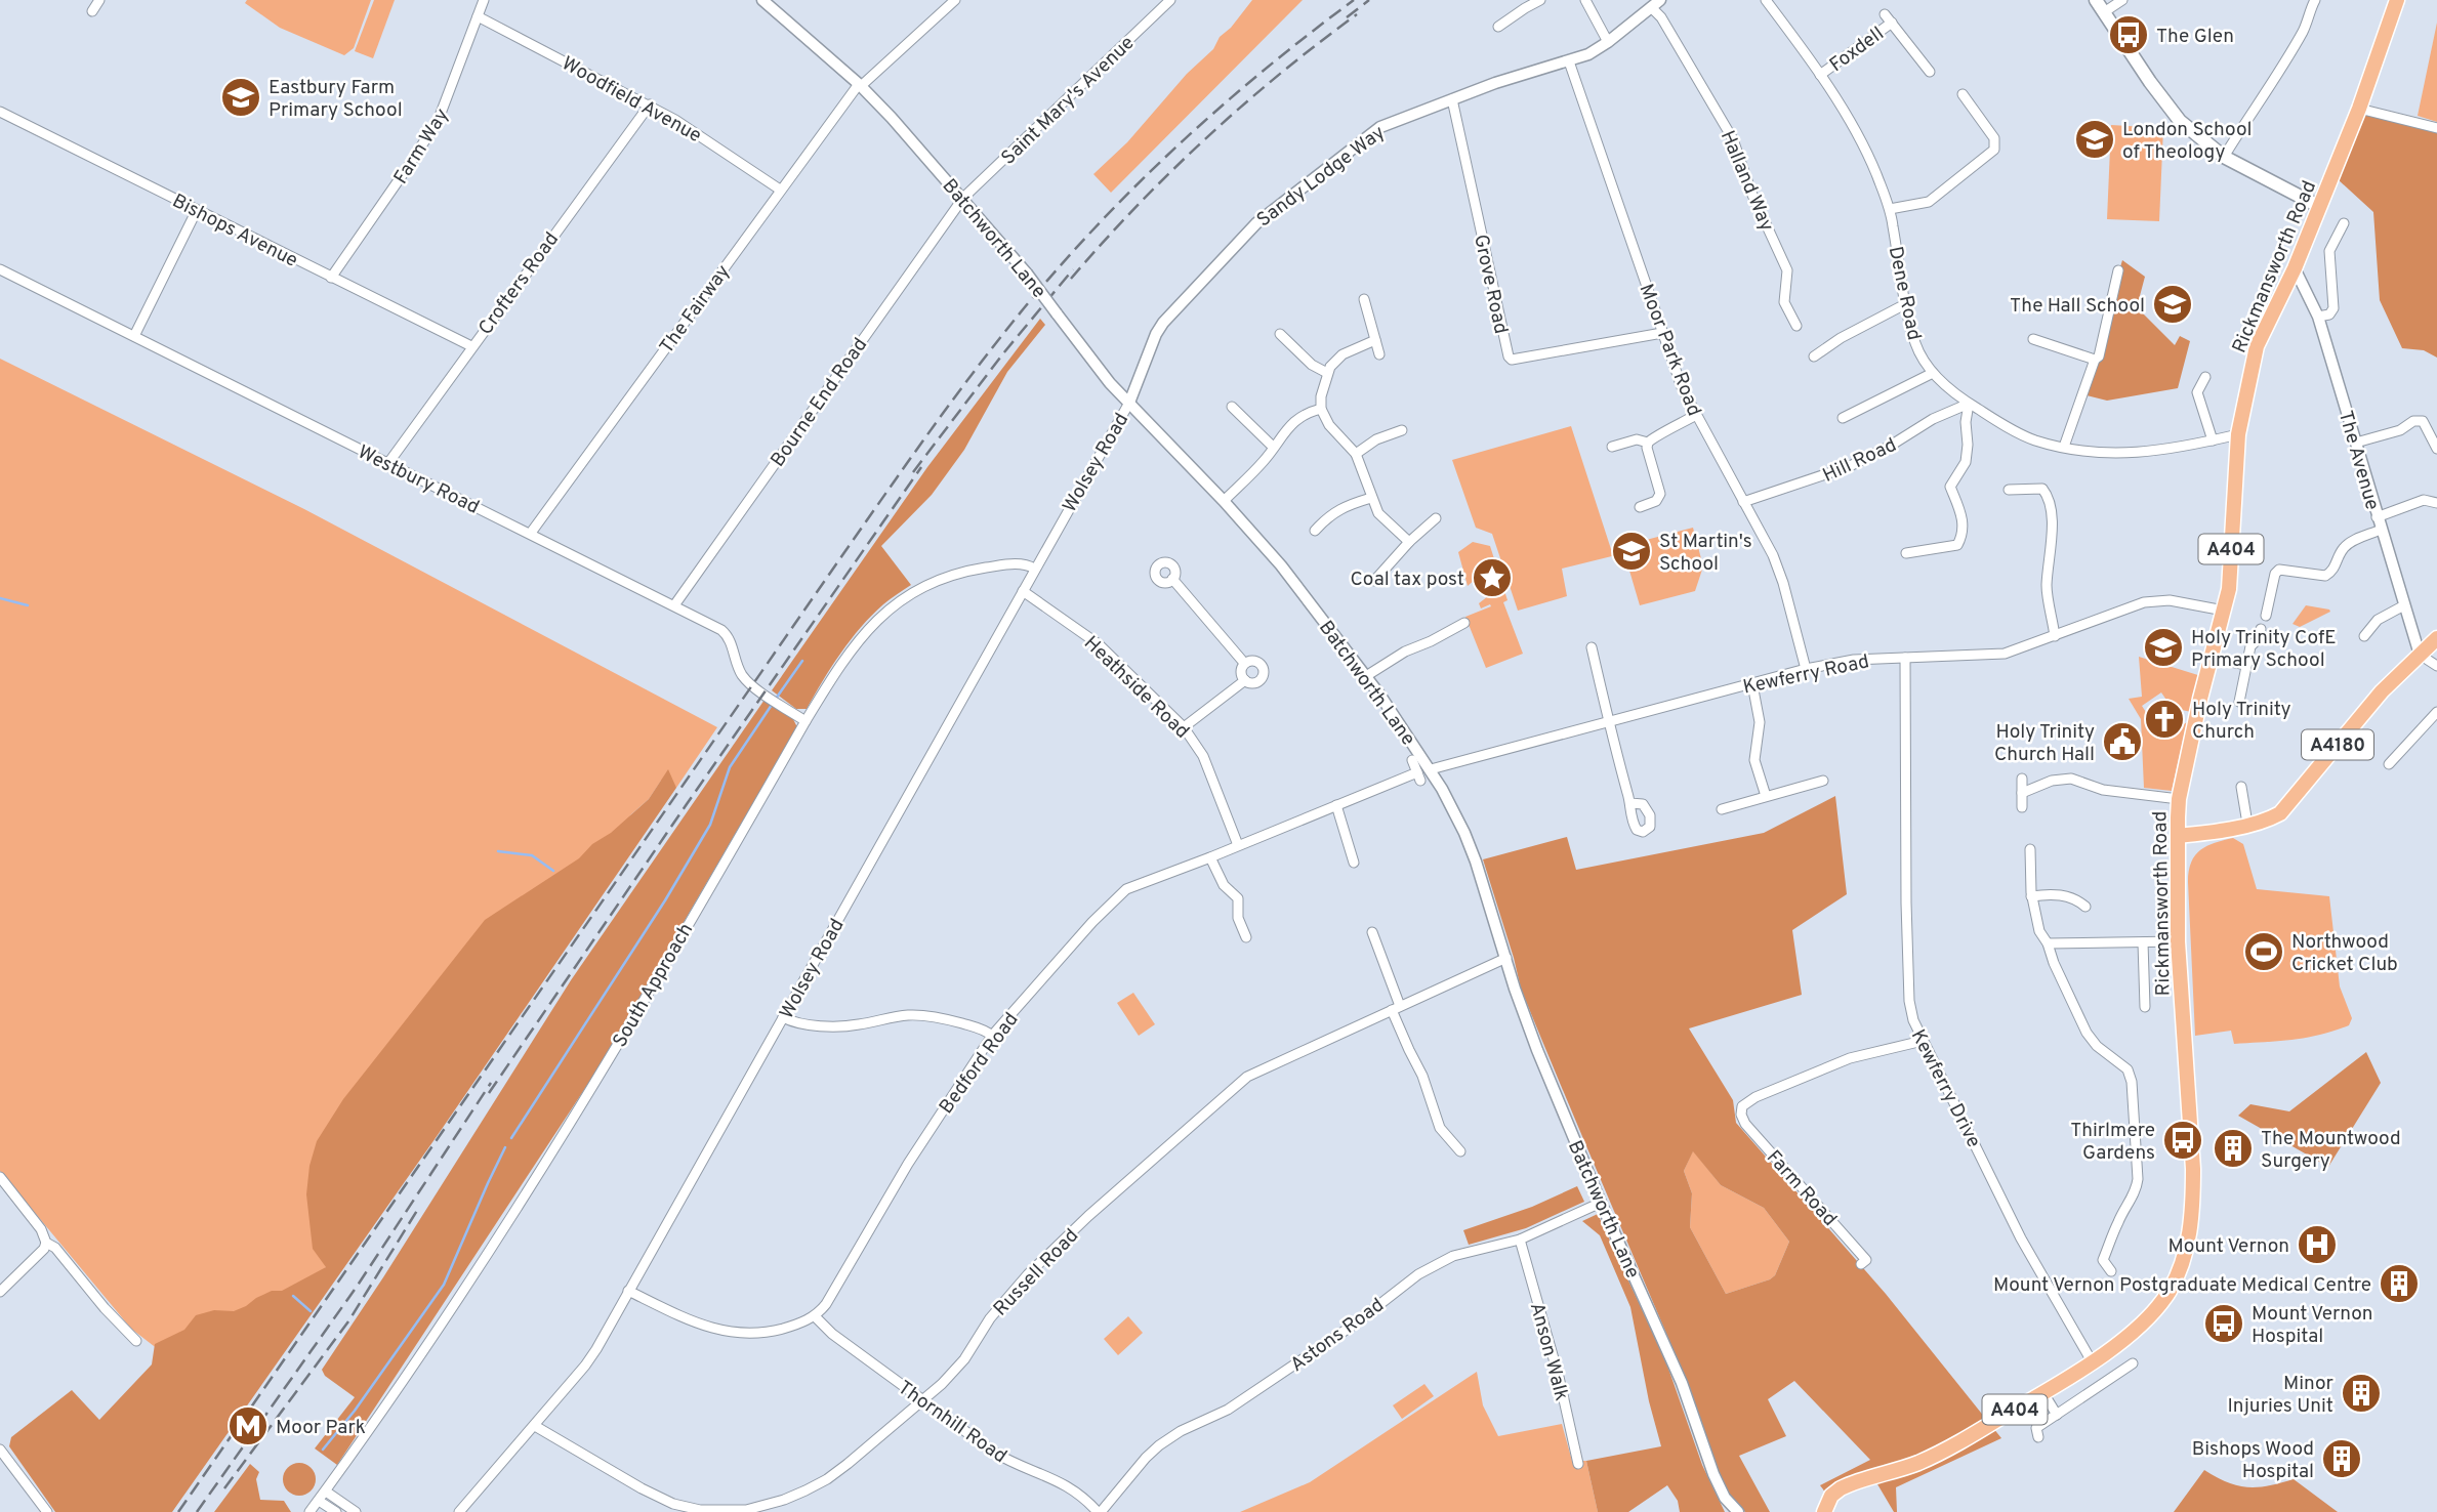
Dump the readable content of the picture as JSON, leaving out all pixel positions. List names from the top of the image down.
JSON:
{
  "streets": {
    "main road": ["Rickmansworth Road", "A404", "A4180"],
    "street": [
      "Foxdell",
      "Woodfield Avenue",
      "Saint Mary's Avenue",
      "Farm Way",
      "Sandy Lodge Way",
      "Halland Way",
      "Bishops Avenue",
      "Batchworth Lane",
      "Crofters Road",
      "Grove Road",
      "Dene Road",
      "The Fairway",
      "Moor Park Road",
      "Bourne End Road",
      "Hill Road",
      "The Avenue",
      "Wolsey Road",
      "Westbury Road",
      "Kewferry Road",
      "Heathside Road",
      "South Approach",
      "Bedford Road",
      "Kewferry Drive",
      "Farm Road",
      "Russell Road",
      "Astons Road",
      "Anson Walk",
      "Thornhill Road"
    ]
  },
  "crossings": [
    ["Foxdell", "Dene Road"],
    ["Woodfield Avenue", "Farm Way"],
    ["Woodfield Avenue", "Crofters Road"],
    ["Woodfield Avenue", "The Fairway"],
    ["Saint Mary's Avenue", "Batchworth Lane"],
    ["Saint Mary's Avenue", "Bourne End Road"],
    ["Farm Way", "Bishops Avenue"],
    ["Sandy Lodge Way", "Halland Way"],
    ["Sandy Lodge Way", "Batchworth Lane"],
    ["Sandy Lodge Way", "Grove Road"],
    ["Sandy Lodge Way", "Moor Park Road"],
    ["Sandy Lodge Way", "Wolsey Road"],
    ["Bishops Avenue", "Crofters Road"],
    ["Batchworth Lane", "The Fairway"],
    ["Batchworth Lane", "Bourne End Road"],
    ["Batchworth Lane", "Wolsey Road"],
    ["Batchworth Lane", "Kewferry Road"],
    ["Batchworth Lane", "Russell Road"],
    ["Batchworth Lane", "Astons Road"],
    ["Rickmansworth Road", "Dene Road"],
    ["Rickmansworth Road", "The Avenue"],
    ["Rickmansworth Road", "Kewferry Road"],
    ["Rickmansworth Road", "A4180"],
    ["Rickmansworth Road", "Kewferry Drive"],
    ["Crofters Road", "Westbury Road"],
    ["Grove Road", "Moor Park Road"],
    ["Dene Road", "Hill Road"],
    ["The Fairway", "Westbury Road"],
    ["Moor Park Road", "Hill Road"],
    ["Moor Park Road", "Kewferry Road"],
    ["Bourne End Road", "Westbury Road"],
    ["The Avenue", "A4180"],
    ["Wolsey Road", "Heathside Road"],
    ["Wolsey Road", "South Approach"],
    ["Wolsey Road", "Russell Road"],
    ["Westbury Road", "South Approach"],
    ["Kewferry Road", "Kewferry Drive"],
    ["Heathside Road", "Bedford Road"],
    ["Bedford Road", "Thornhill Road"],
    ["Kewferry Drive", "Farm Road"],
    ["Russell Road", "Thornhill Road"],
    ["Astons Road", "Anson Walk"],
    ["Astons Road", "Thornhill Road"]
  ],
  "places": {
    "bus stop": ["The Glen", "Thirlmere Gardens", "Mount Vernon Hospital"],
    "school or university": [
      "Eastbury Farm Primary School",
      "London School of Theology",
      "The Hall School",
      "St Martin's School",
      "Holy Trinity CofE Primary School"
    ],
    "place": ["Coal tax post"],
    "church": ["Holy Trinity Church"],
    "public building": ["Holy Trinity Church Hall"],
    "sports": ["Northwood Cricket Club"],
    "building": [
      "The Mountwood Surgery",
      "Mount Vernon Postgraduate Medical Centre",
      "Minor Injuries Unit",
      "Bishops Wood Hospital"
    ],
    "hospital": ["Mount Vernon"],
    "metro station": ["Moor Park"]
  }
}
